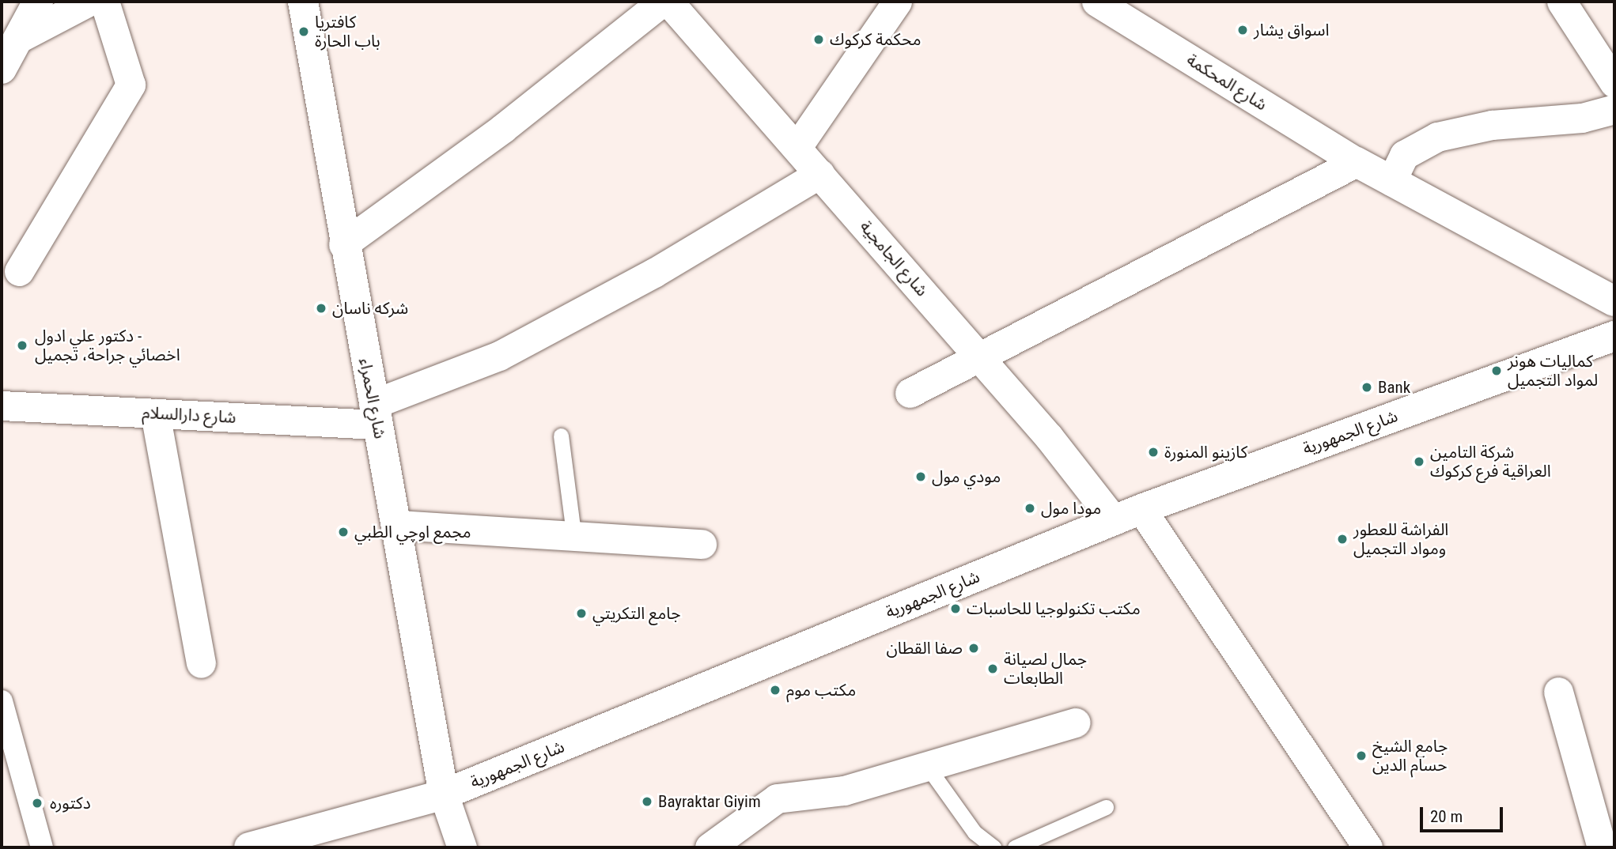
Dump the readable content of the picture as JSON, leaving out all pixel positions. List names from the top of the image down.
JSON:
{
  "streets": {
    "street": [
      "شارع المحكمة",
      "شارع الجامجية",
      "شارع الحمراء",
      "شارع دارالسلام",
      "شارع الجمهورية"
    ]
  },
  "crossings": [
    ["شارع الجامجية", "شارع الجمهورية"],
    ["شارع الحمراء", "شارع دارالسلام"],
    ["شارع الحمراء", "شارع الجمهورية"]
  ],
  "places": [
    "اسواق يشار",
    "كافتريا باب الحارة",
    "محكمة كركوك",
    "شرکە ناسان",
    "دكتور علي ادول - اخصائي جراحة، تجميل",
    "كماليات هونر لمواد التجميل",
    "Bank",
    "كازينو المنورة",
    "شركة التامين العراقية فرع كركوك",
    "مودي مول",
    "مودا مول",
    "مجمع اوچي الطبي",
    "الفراشة للعطور ومواد التجميل",
    "مكتب تكنولوجيا للحاسبات",
    "جامع التكريتي",
    "صفا القطان",
    "جمال لصيانة الطابعات",
    "مكتب موم",
    "جامع الشيخ حسام الدين",
    "Bayraktar Giyim",
    "دكتوره"
  ],
  "scale_bar": "20 m"
}
